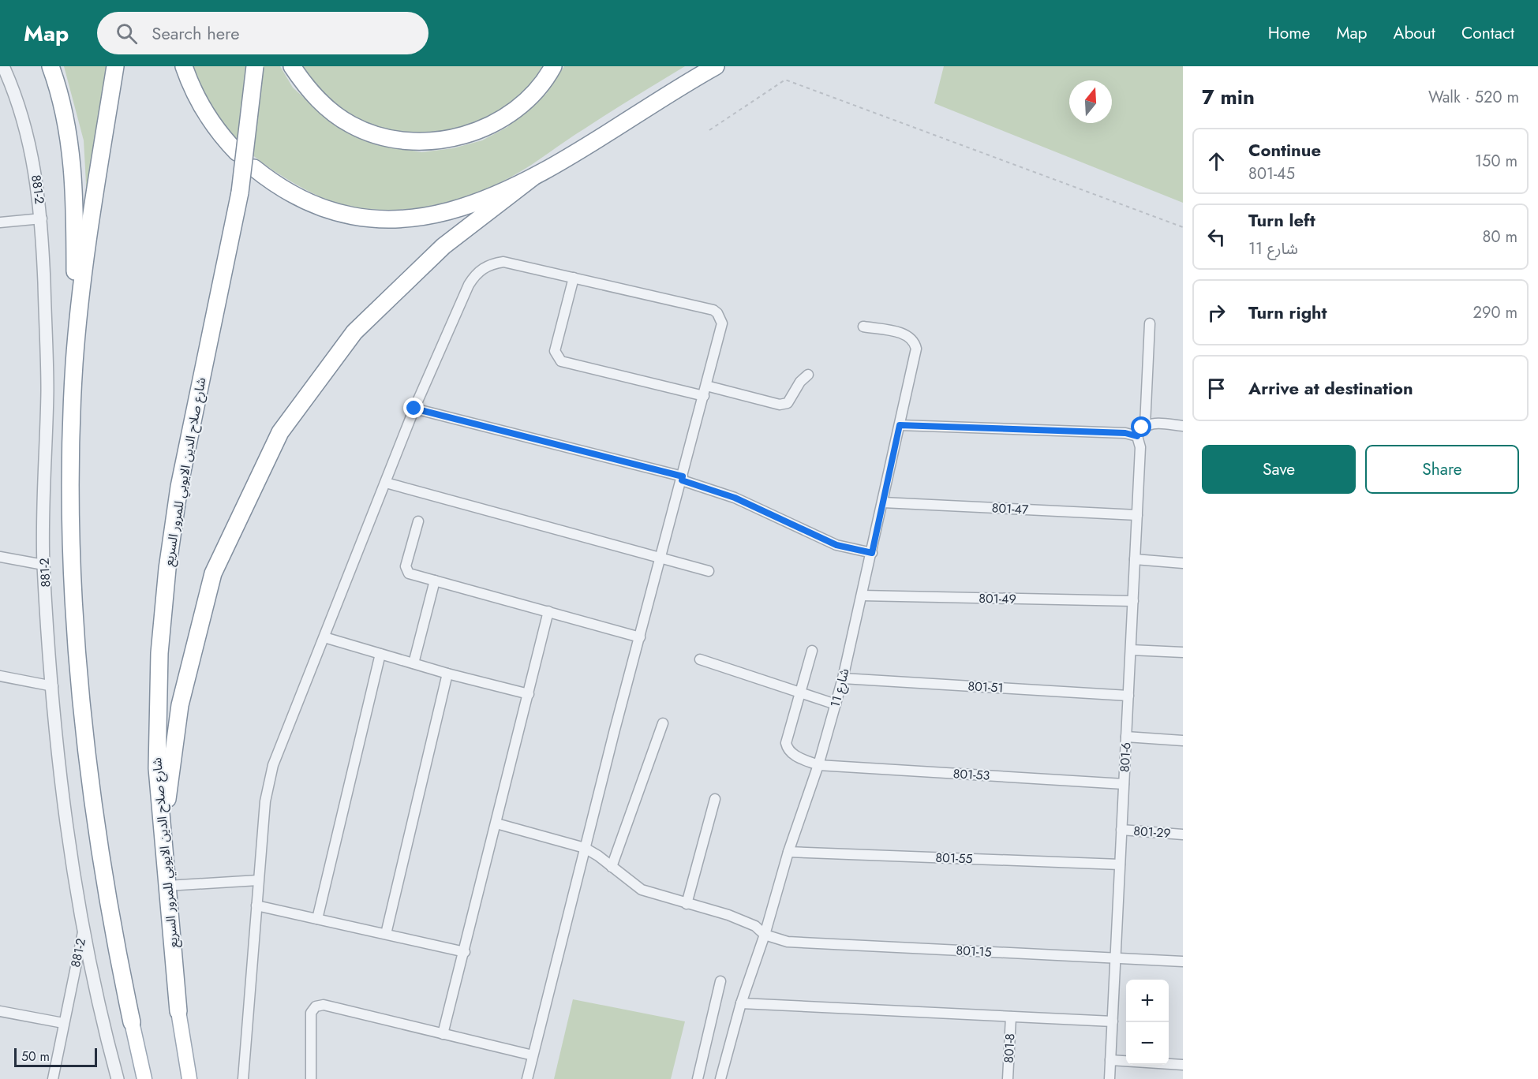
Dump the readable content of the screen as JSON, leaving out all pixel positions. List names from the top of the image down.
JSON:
{
  "streets": {
    "highway": ["شارع صلاح الدين الايوبي للمرور السريع"],
    "street": [
      "881-2",
      "801-47",
      "801-49",
      "801-51",
      "شارع 11",
      "801-6",
      "801-53",
      "801-29",
      "801-55",
      "801-15",
      "801-8"
    ]
  },
  "crossings": [
    ["801-47", "شارع 11"],
    ["801-47", "801-6"],
    ["801-49", "شارع 11"],
    ["801-49", "801-6"],
    ["801-51", "شارع 11"],
    ["801-51", "801-6"],
    ["شارع 11", "801-53"],
    ["شارع 11", "801-55"],
    ["شارع 11", "801-15"],
    ["801-6", "801-53"],
    ["801-6", "801-29"],
    ["801-6", "801-55"],
    ["801-6", "801-15"]
  ],
  "scale_bar": "50 m",
  "north": "top",
  "page": {
    "header": "Map",
    "search": "Search here",
    "nav": [
      "Home",
      "Map",
      "About",
      "Contact"
    ],
    "heading": ["7 min", "Walk · 520 m"],
    "list": [
      ["Continue", "801-45", "150 m"],
      ["Turn left", "شارع 11", "80 m"],
      ["Turn right", "290 m"],
      "Arrive at destination"
    ],
    "buttons": ["Save", "Share"],
    "map_buttons": ["+", "−"],
    "scale": "50 m"
  }
}
